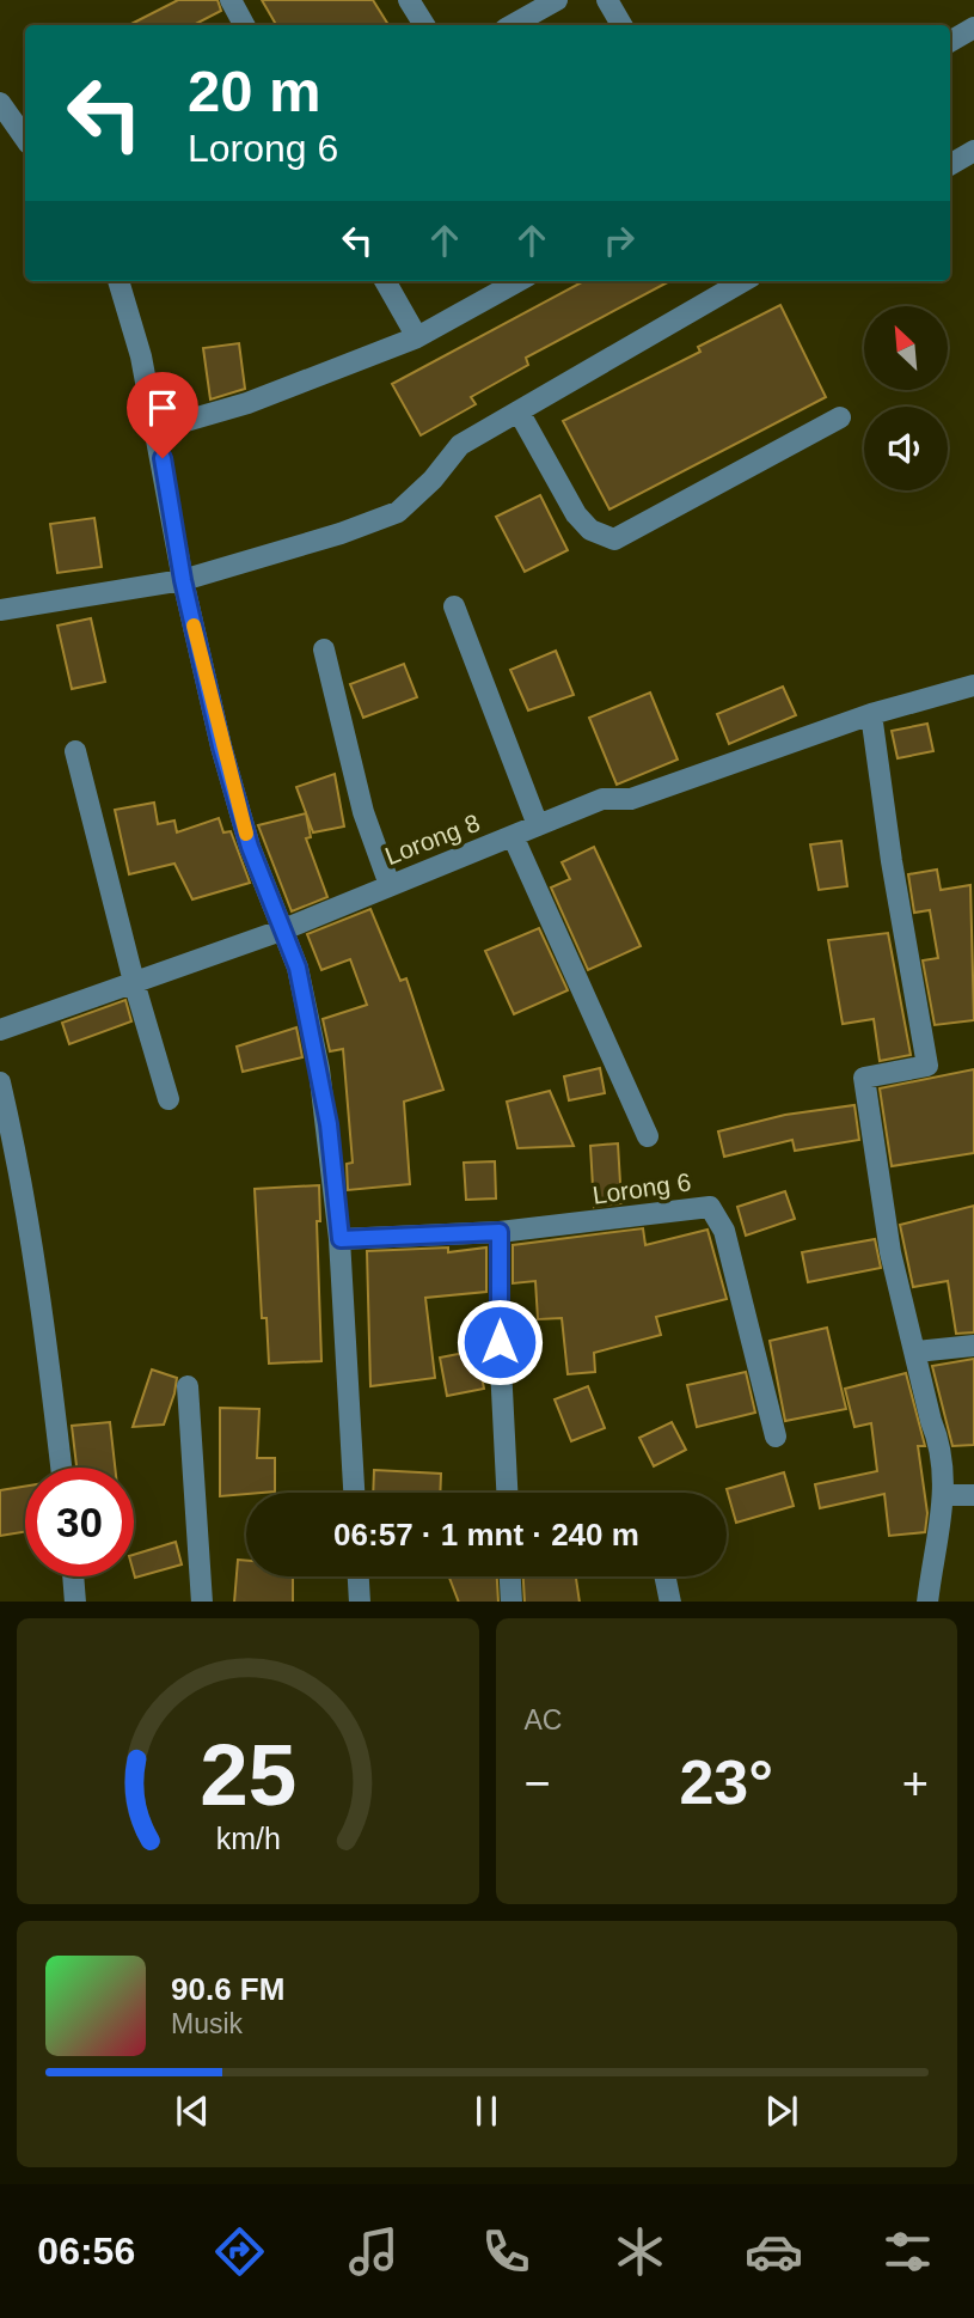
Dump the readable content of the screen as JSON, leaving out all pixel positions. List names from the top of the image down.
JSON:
{
  "streets": {
    "street": ["Lorong 8", "Lorong 6"]
  },
  "north": "top left",
  "page": {
    "turn": ["20 m", "Lorong 6"],
    "limit": "30",
    "trip": "06:57 · 1 mnt · 240 m",
    "tile": "AC",
    "heat": ["−", "23°", "+"],
    "song": ["90.6 FM", "Musik"],
    "tabs": "06:56",
    "gauge": ["25", "km/h"]
  }
}
